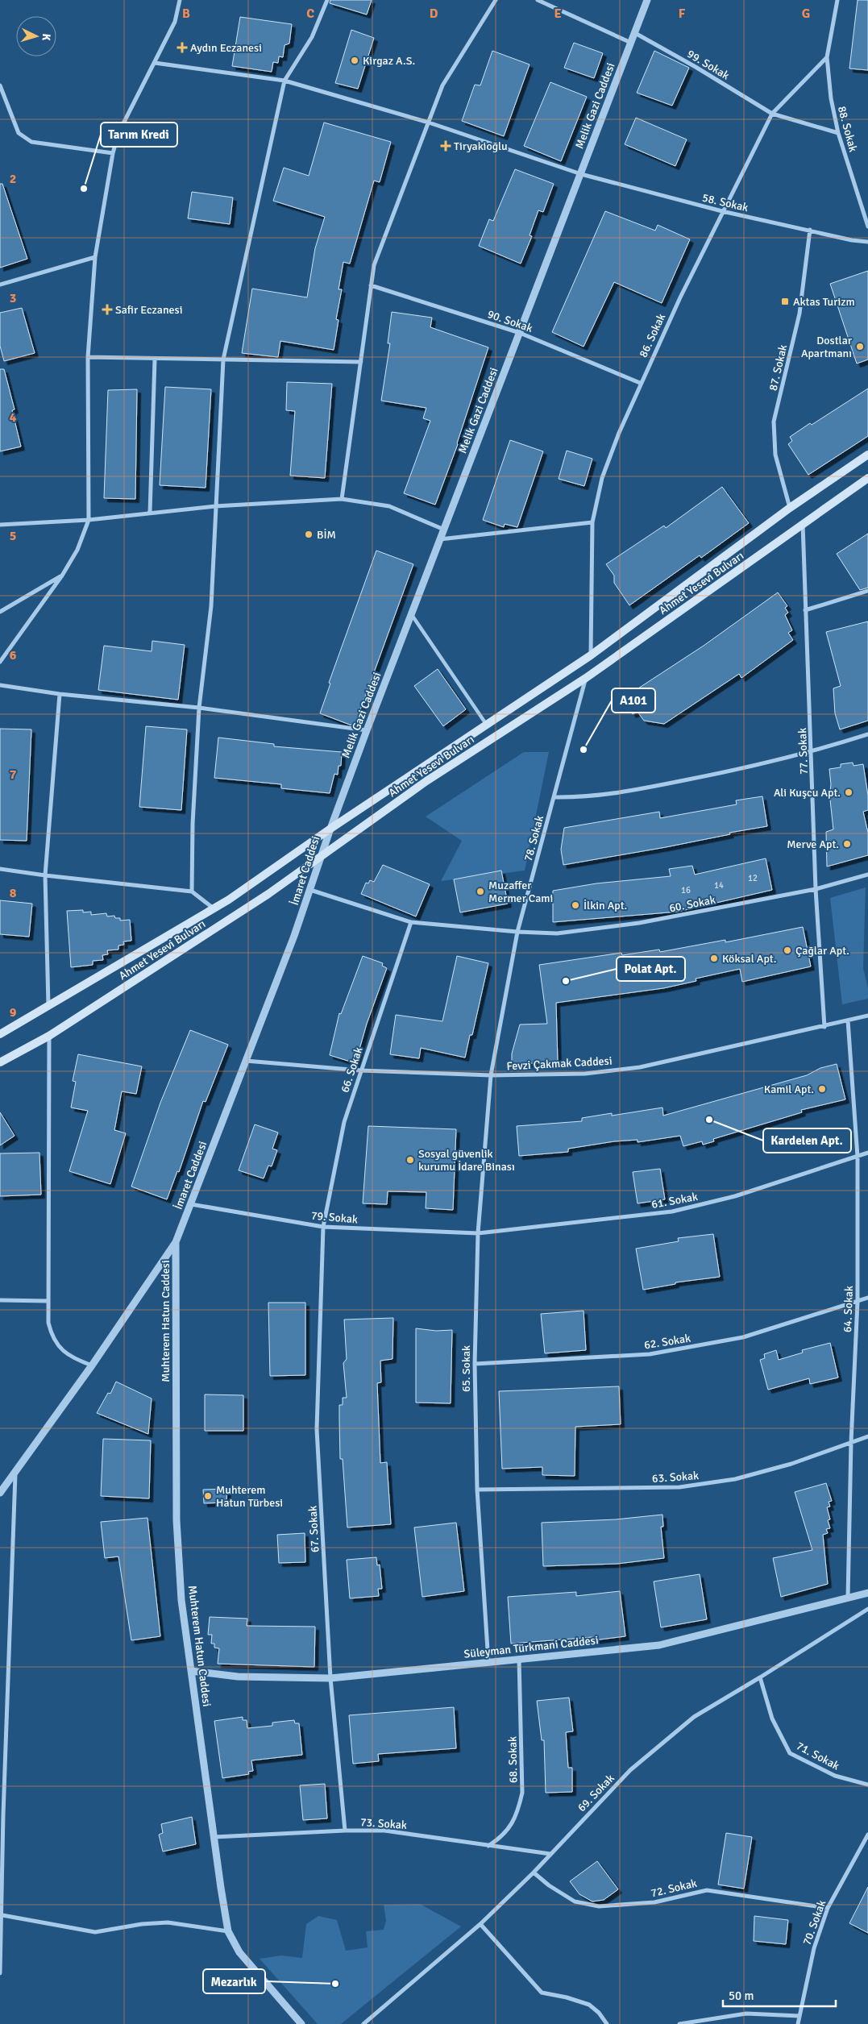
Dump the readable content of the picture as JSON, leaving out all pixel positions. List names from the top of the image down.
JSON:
{
  "streets": {
    "main road": ["Ahmet Yesevi Bulvarı"],
    "street": [
      "99. Sokak",
      "Melik Gazi Caddesi",
      "88. Sokak",
      "58. Sokak",
      "90. Sokak",
      "86. Sokak",
      "87. Sokak",
      "77. Sokak",
      "78. Sokak",
      "İmaret Caddesi",
      "60. Sokak",
      "Fevzi Çakmak Caddesi",
      "66. Sokak",
      "61. Sokak",
      "79. Sokak",
      "64. Sokak",
      "Muhterem Hatun Caddesi",
      "62. Sokak",
      "65. Sokak",
      "63. Sokak",
      "67. Sokak",
      "Süleyman Türkmani Caddesi",
      "71. Sokak",
      "68. Sokak",
      "69. Sokak",
      "73. Sokak",
      "72. Sokak",
      "70. Sokak"
    ]
  },
  "crossings": [
    ["99. Sokak", "Melik Gazi Caddesi"],
    ["99. Sokak", "88. Sokak"],
    ["99. Sokak", "86. Sokak"],
    ["Melik Gazi Caddesi", "58. Sokak"],
    ["Melik Gazi Caddesi", "90. Sokak"],
    ["Melik Gazi Caddesi", "Ahmet Yesevi Bulvarı"],
    ["Melik Gazi Caddesi", "İmaret Caddesi"],
    ["88. Sokak", "86. Sokak"],
    ["58. Sokak", "86. Sokak"],
    ["58. Sokak", "87. Sokak"],
    ["90. Sokak", "86. Sokak"],
    ["86. Sokak", "Ahmet Yesevi Bulvarı"],
    ["87. Sokak", "Ahmet Yesevi Bulvarı"],
    ["Ahmet Yesevi Bulvarı", "77. Sokak"],
    ["Ahmet Yesevi Bulvarı", "78. Sokak"],
    ["Ahmet Yesevi Bulvarı", "İmaret Caddesi"],
    ["77. Sokak", "60. Sokak"],
    ["77. Sokak", "Fevzi Çakmak Caddesi"],
    ["78. Sokak", "60. Sokak"],
    ["78. Sokak", "Fevzi Çakmak Caddesi"],
    ["78. Sokak", "65. Sokak"],
    ["İmaret Caddesi", "60. Sokak"],
    ["İmaret Caddesi", "Fevzi Çakmak Caddesi"],
    ["İmaret Caddesi", "79. Sokak"],
    ["İmaret Caddesi", "Muhterem Hatun Caddesi"],
    ["60. Sokak", "66. Sokak"],
    ["Fevzi Çakmak Caddesi", "66. Sokak"],
    ["Fevzi Çakmak Caddesi", "64. Sokak"],
    ["Fevzi Çakmak Caddesi", "65. Sokak"],
    ["66. Sokak", "79. Sokak"],
    ["66. Sokak", "67. Sokak"],
    ["61. Sokak", "79. Sokak"],
    ["61. Sokak", "64. Sokak"],
    ["61. Sokak", "65. Sokak"],
    ["79. Sokak", "65. Sokak"],
    ["79. Sokak", "67. Sokak"],
    ["64. Sokak", "62. Sokak"],
    ["64. Sokak", "63. Sokak"],
    ["64. Sokak", "Süleyman Türkmani Caddesi"],
    ["Muhterem Hatun Caddesi", "Süleyman Türkmani Caddesi"],
    ["Muhterem Hatun Caddesi", "73. Sokak"],
    ["62. Sokak", "65. Sokak"],
    ["65. Sokak", "63. Sokak"],
    ["65. Sokak", "Süleyman Türkmani Caddesi"],
    ["67. Sokak", "Süleyman Türkmani Caddesi"],
    ["67. Sokak", "73. Sokak"],
    ["Süleyman Türkmani Caddesi", "68. Sokak"],
    ["71. Sokak", "69. Sokak"],
    ["68. Sokak", "73. Sokak"],
    ["69. Sokak", "73. Sokak"],
    ["69. Sokak", "72. Sokak"],
    ["72. Sokak", "70. Sokak"]
  ],
  "places": {
    "health": ["Aydın Eczanesi", "Tiryakioğlu", "Safir Eczanesi"],
    "other": [
      "Kirgaz A.S.",
      "Tarım Kredi",
      "Dostlar Apartmanı",
      "BİM",
      "A101",
      "Ali Kuşcu Apt.",
      "Merve Apt.",
      "Muzaffer Mermer Cami",
      "İlkin Apt.",
      "Çağlar Apt.",
      "Köksal Apt.",
      "Polat Apt.",
      "Kamil Apt.",
      "Kardelen Apt.",
      "Sosyal güvenlik kurumu İdare Binası",
      "Muhterem Hatun Türbesi",
      "Mezarlık"
    ],
    "transit": ["Aktas Turizm"]
  },
  "house_numbers": ["12", "14", "16"],
  "scale_bar": "50 m",
  "north": "right",
  "grid": {
    "columns": [
      "B",
      "C",
      "D",
      "E",
      "F",
      "G"
    ],
    "rows": [
      "2",
      "3",
      "4",
      "5",
      "6",
      "7",
      "8",
      "9"
    ]
  }
}
